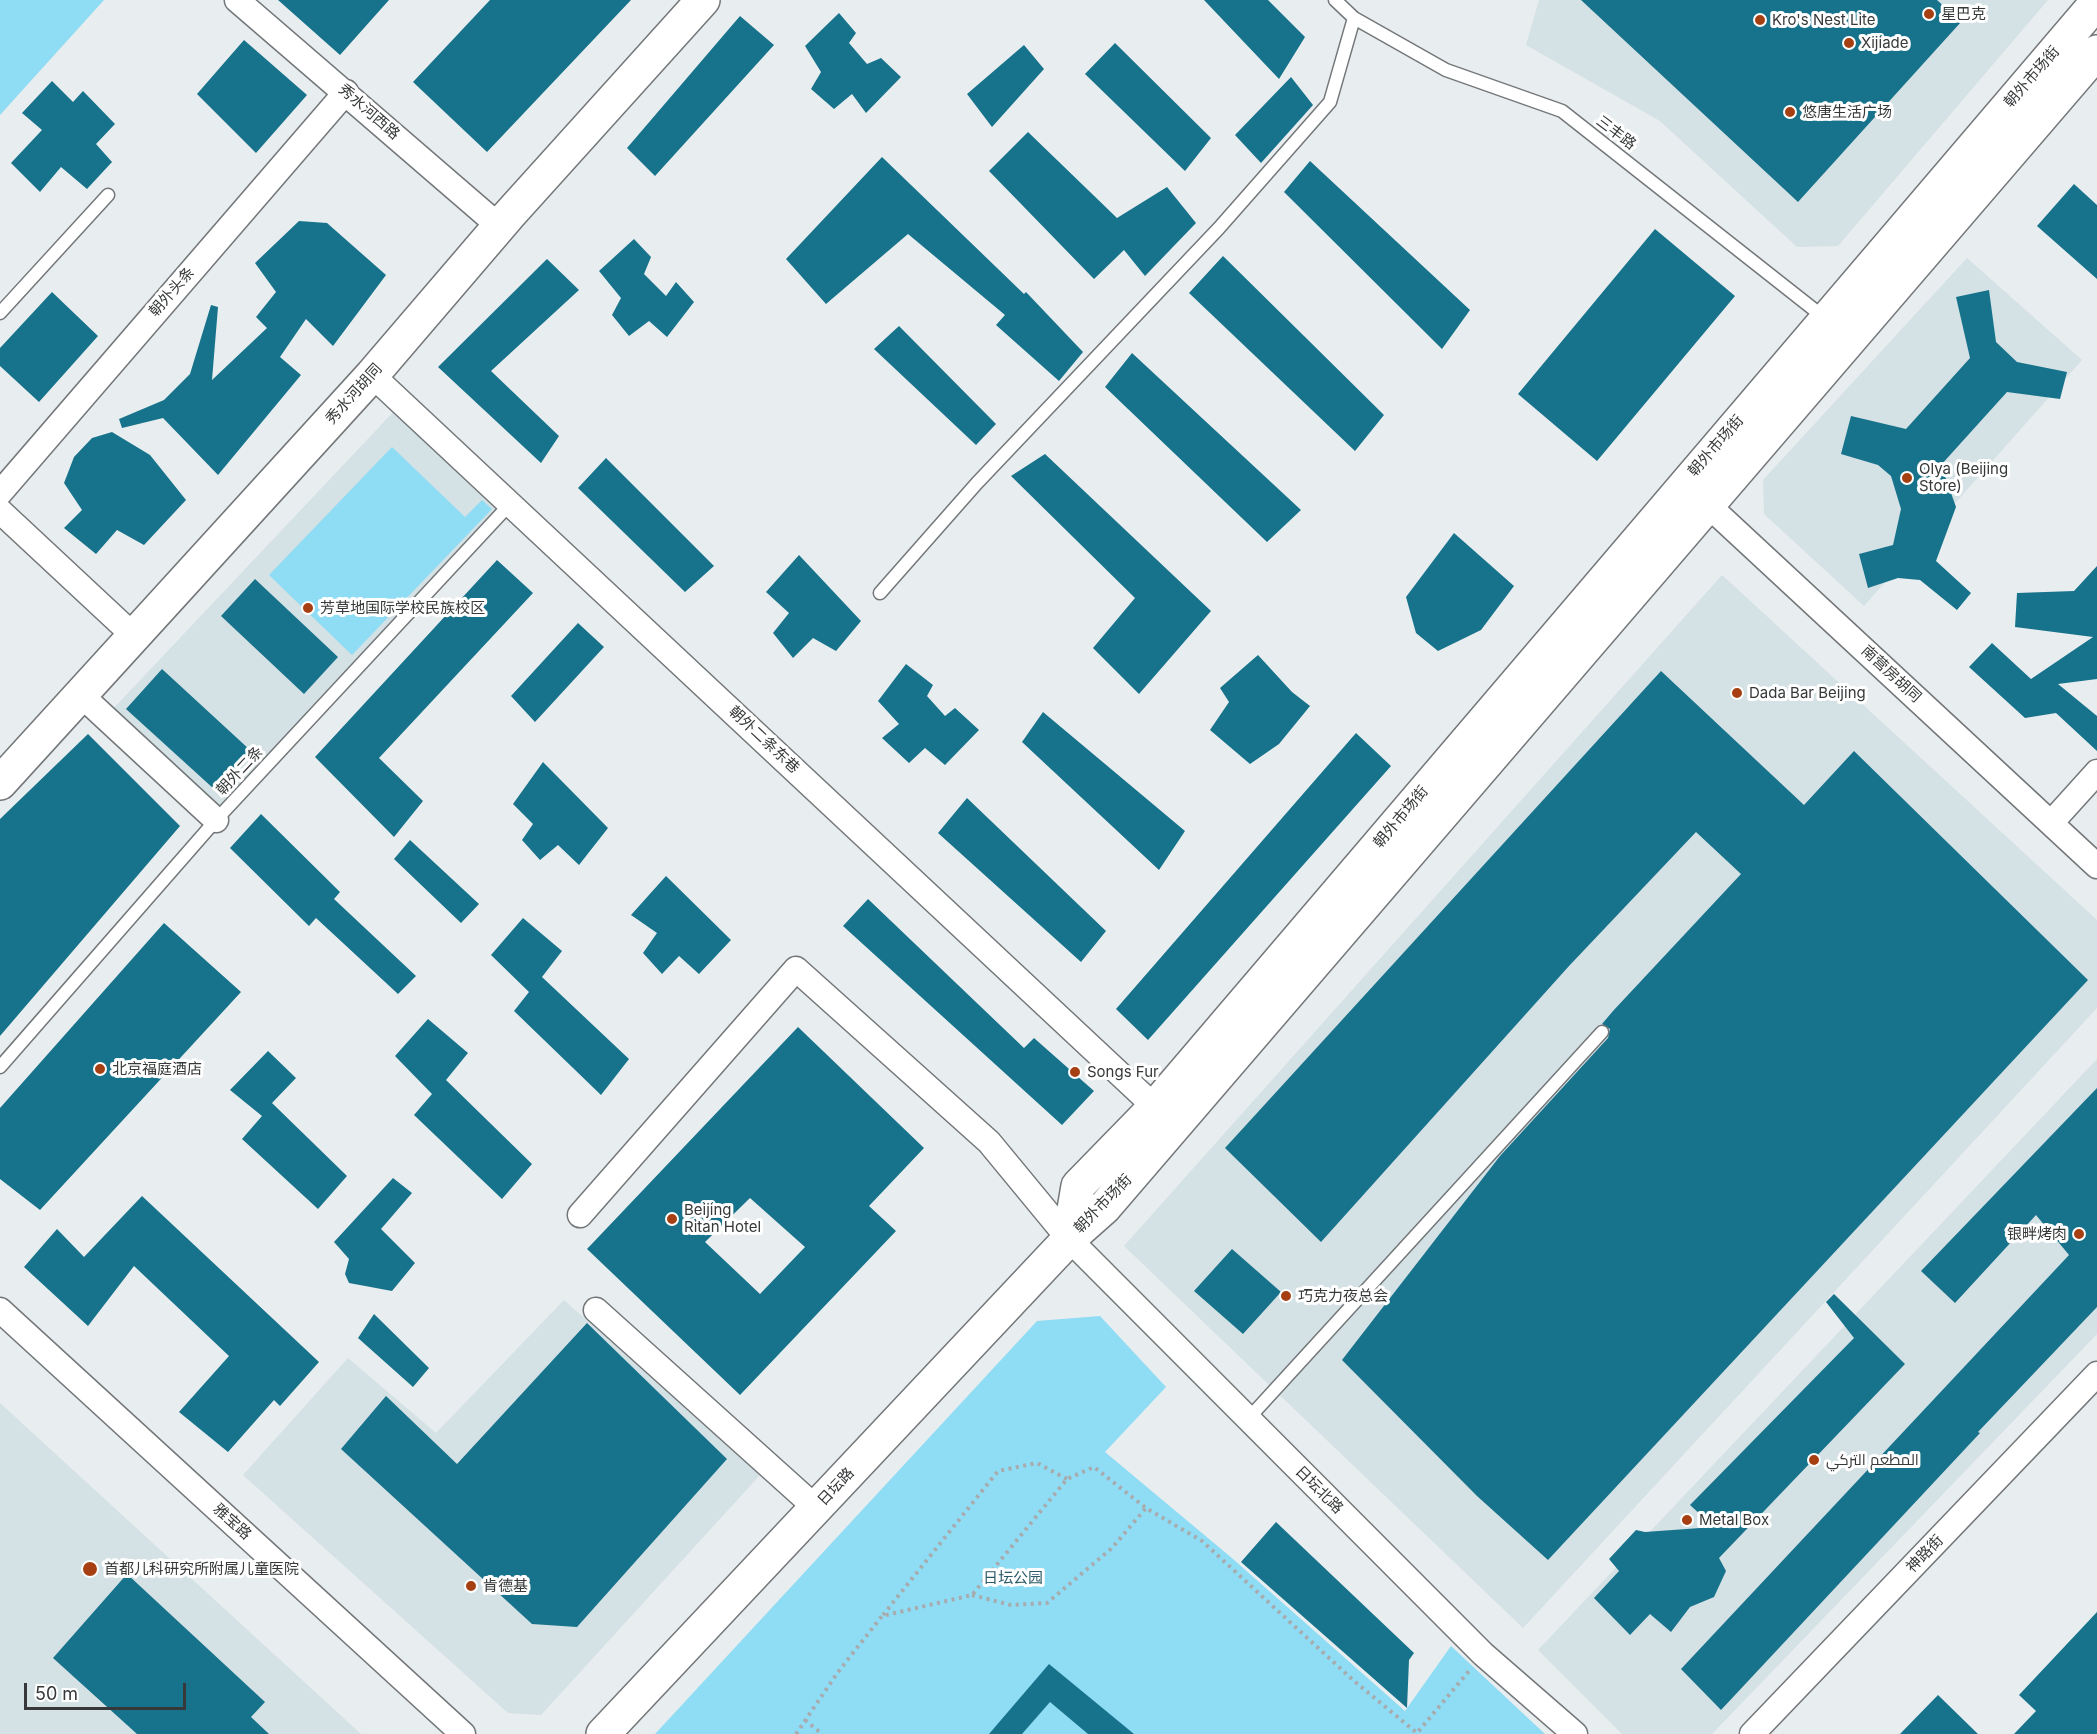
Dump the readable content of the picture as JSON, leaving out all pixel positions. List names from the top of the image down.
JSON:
{
  "streets": {
    "main road": ["朝外市场街", "秀水河胡同", "日坛路"],
    "street": [
      "秀水河西路",
      "朝外头条",
      "南营房胡同",
      "朝外二条东巷",
      "日坛北路",
      "雅宝路",
      "神路街"
    ],
    "lane": ["三丰路", "朝外二条"]
  },
  "crossings": [
    ["朝外市场街", "三丰路"],
    ["朝外市场街", "南营房胡同"],
    ["朝外市场街", "朝外二条东巷"],
    ["朝外市场街", "日坛路"],
    ["朝外市场街", "日坛北路"],
    ["秀水河西路", "朝外头条"],
    ["秀水河西路", "秀水河胡同"],
    ["秀水河胡同", "朝外二条东巷"],
    ["朝外二条东巷", "朝外二条"],
    ["日坛路", "日坛北路"]
  ],
  "parks": ["日坛公园"],
  "places": [
    "星巴克",
    "Kro's Nest Lite",
    "Xijiade",
    "悠唐生活广场",
    "Olya (Beijing Store)",
    "芳草地国际学校民族校区",
    "Dada Bar Beijing",
    "北京福庭酒店",
    "Songs Fur",
    "Beijing Ritan Hotel",
    "银畔烤肉",
    "巧克力夜总会",
    "المطعم التركي",
    "Metal Box",
    "首都儿科研究所附属儿童医院",
    "肯德基"
  ],
  "scale_bar": "50 m"
}
